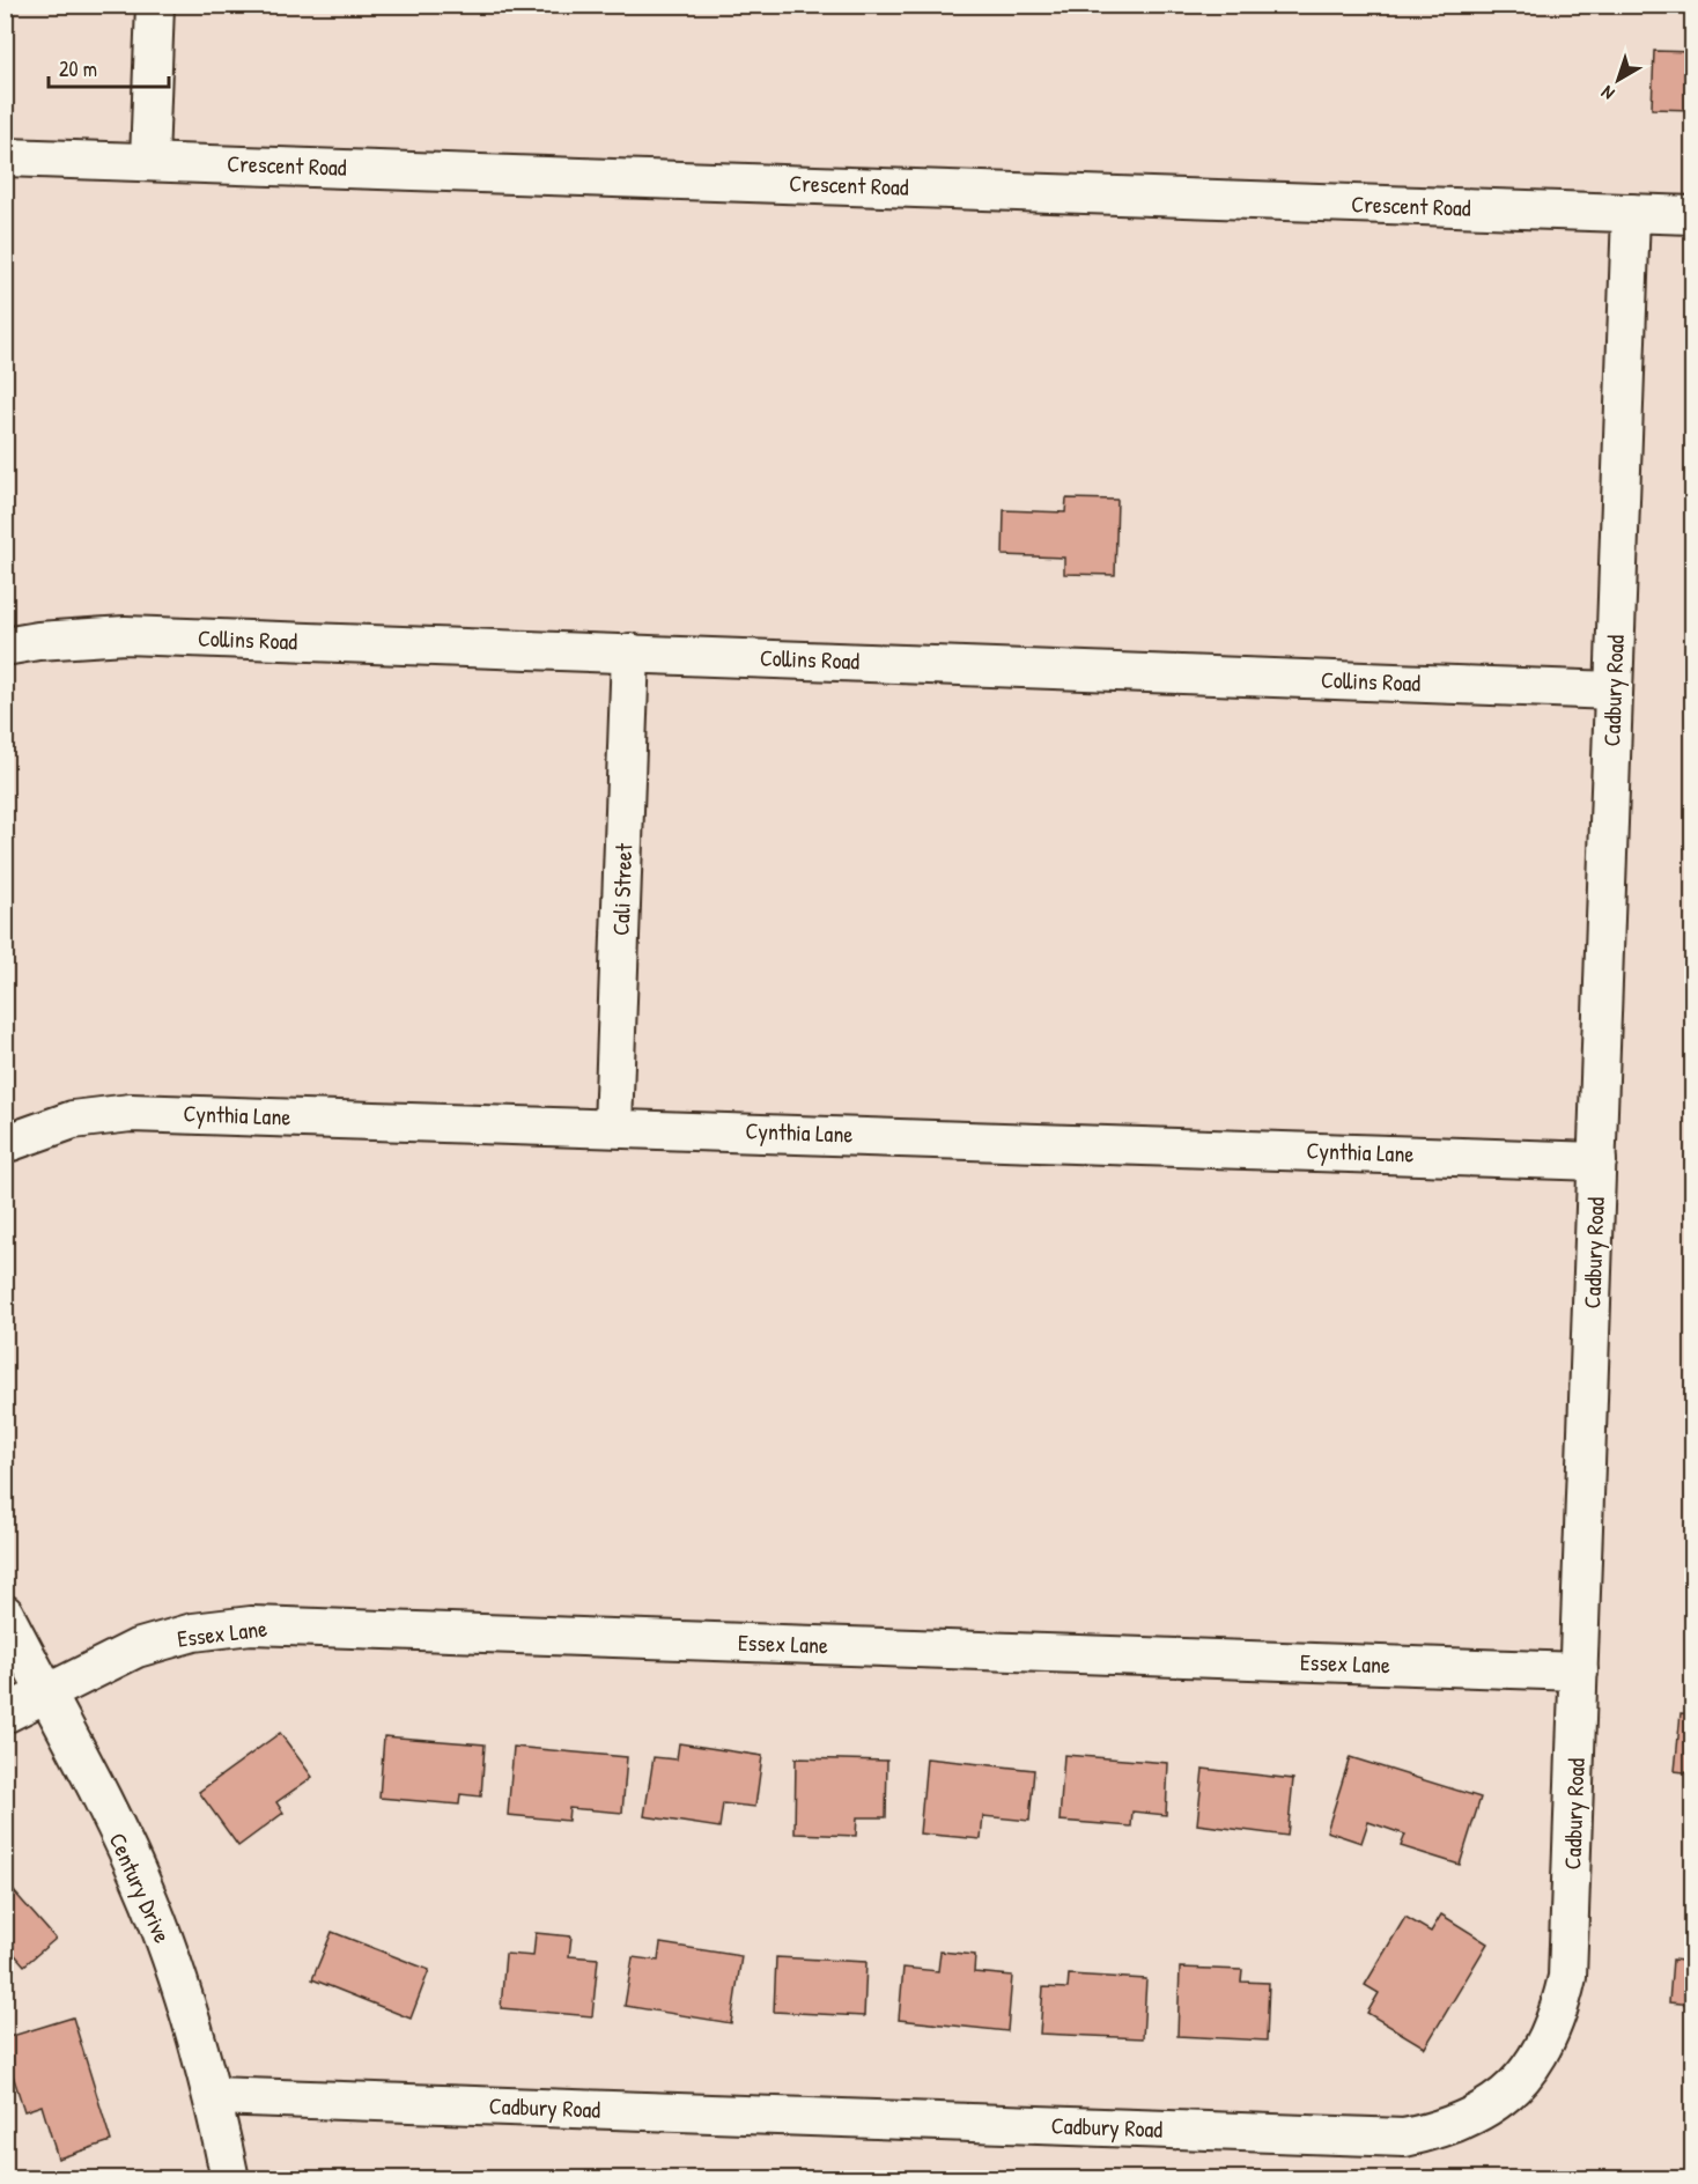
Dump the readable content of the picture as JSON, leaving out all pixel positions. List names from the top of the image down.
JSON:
{
  "streets": {
    "street": [
      "Crescent Road",
      "Collins Road",
      "Cadbury Road",
      "Cali Street",
      "Cynthia Lane",
      "Essex Lane",
      "Century Drive"
    ]
  },
  "crossings": [
    ["Crescent Road", "Cadbury Road"],
    ["Collins Road", "Cadbury Road"],
    ["Collins Road", "Cali Street"],
    ["Cadbury Road", "Cynthia Lane"],
    ["Cadbury Road", "Essex Lane"],
    ["Cadbury Road", "Century Drive"],
    ["Cali Street", "Cynthia Lane"],
    ["Essex Lane", "Century Drive"]
  ],
  "scale_bar": "20 m",
  "north": "bottom left"
}
